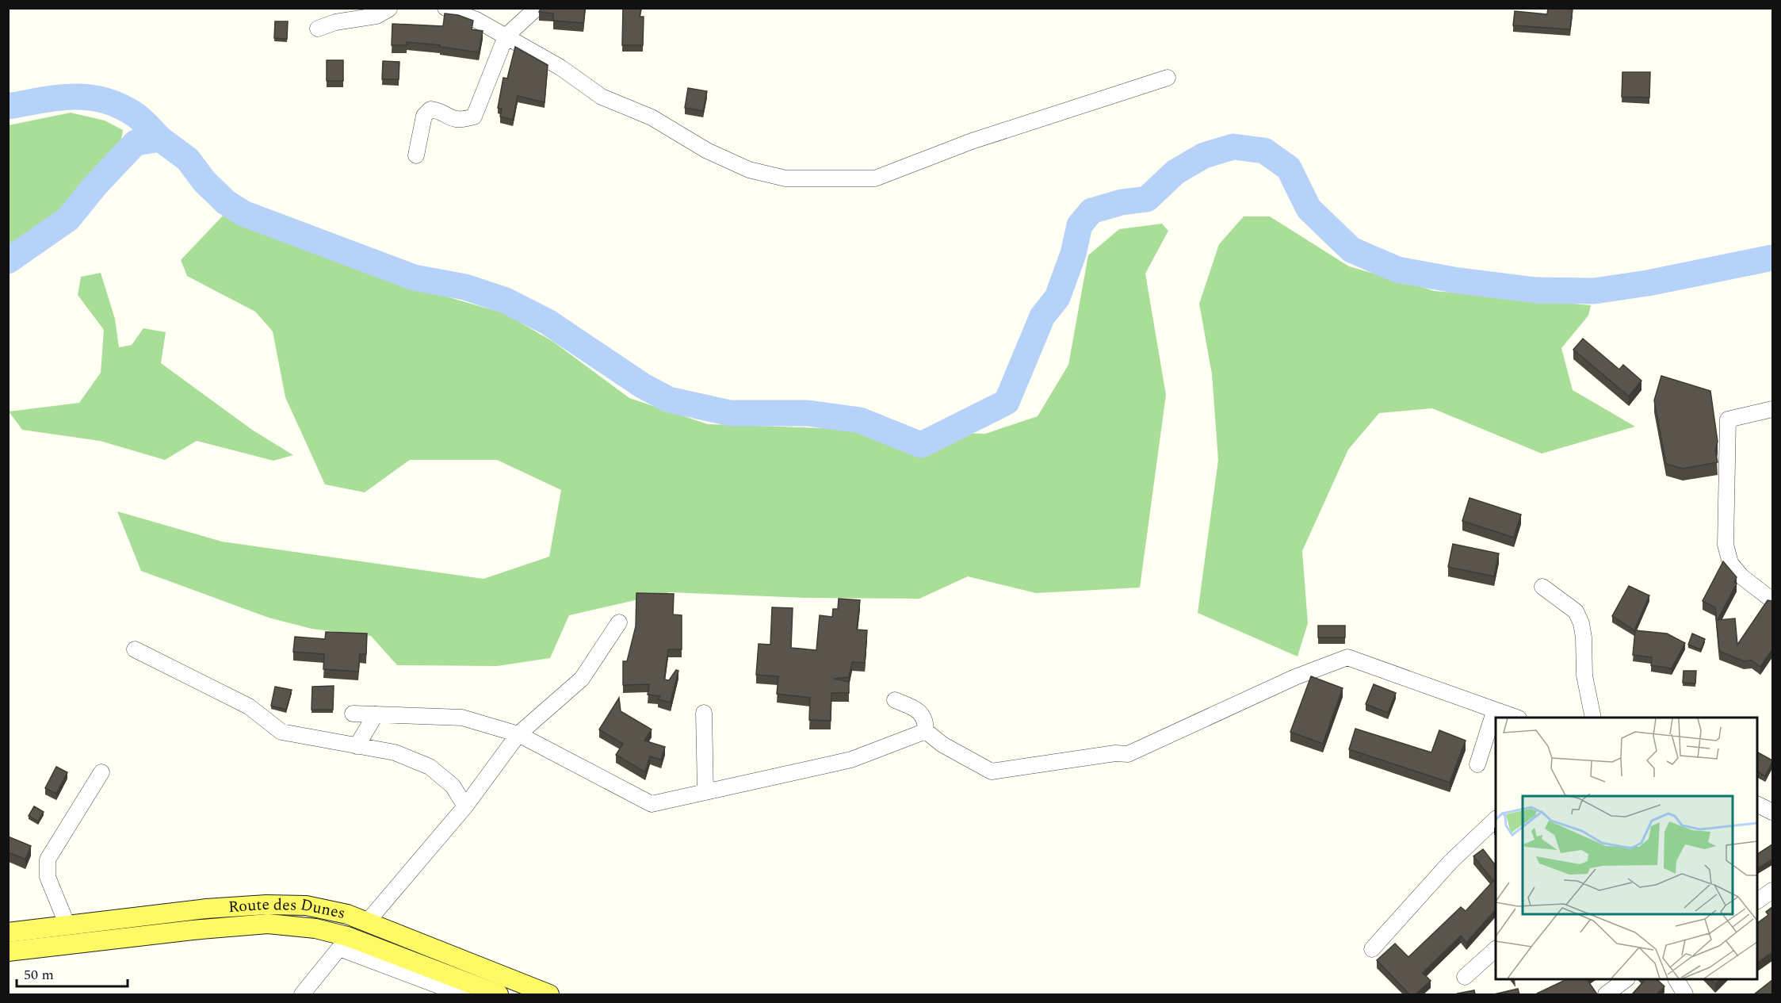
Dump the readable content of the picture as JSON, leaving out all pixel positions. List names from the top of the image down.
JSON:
{
  "streets": {
    "main road": ["Route des Dunes"]
  },
  "scale_bar": "50 m"
}
